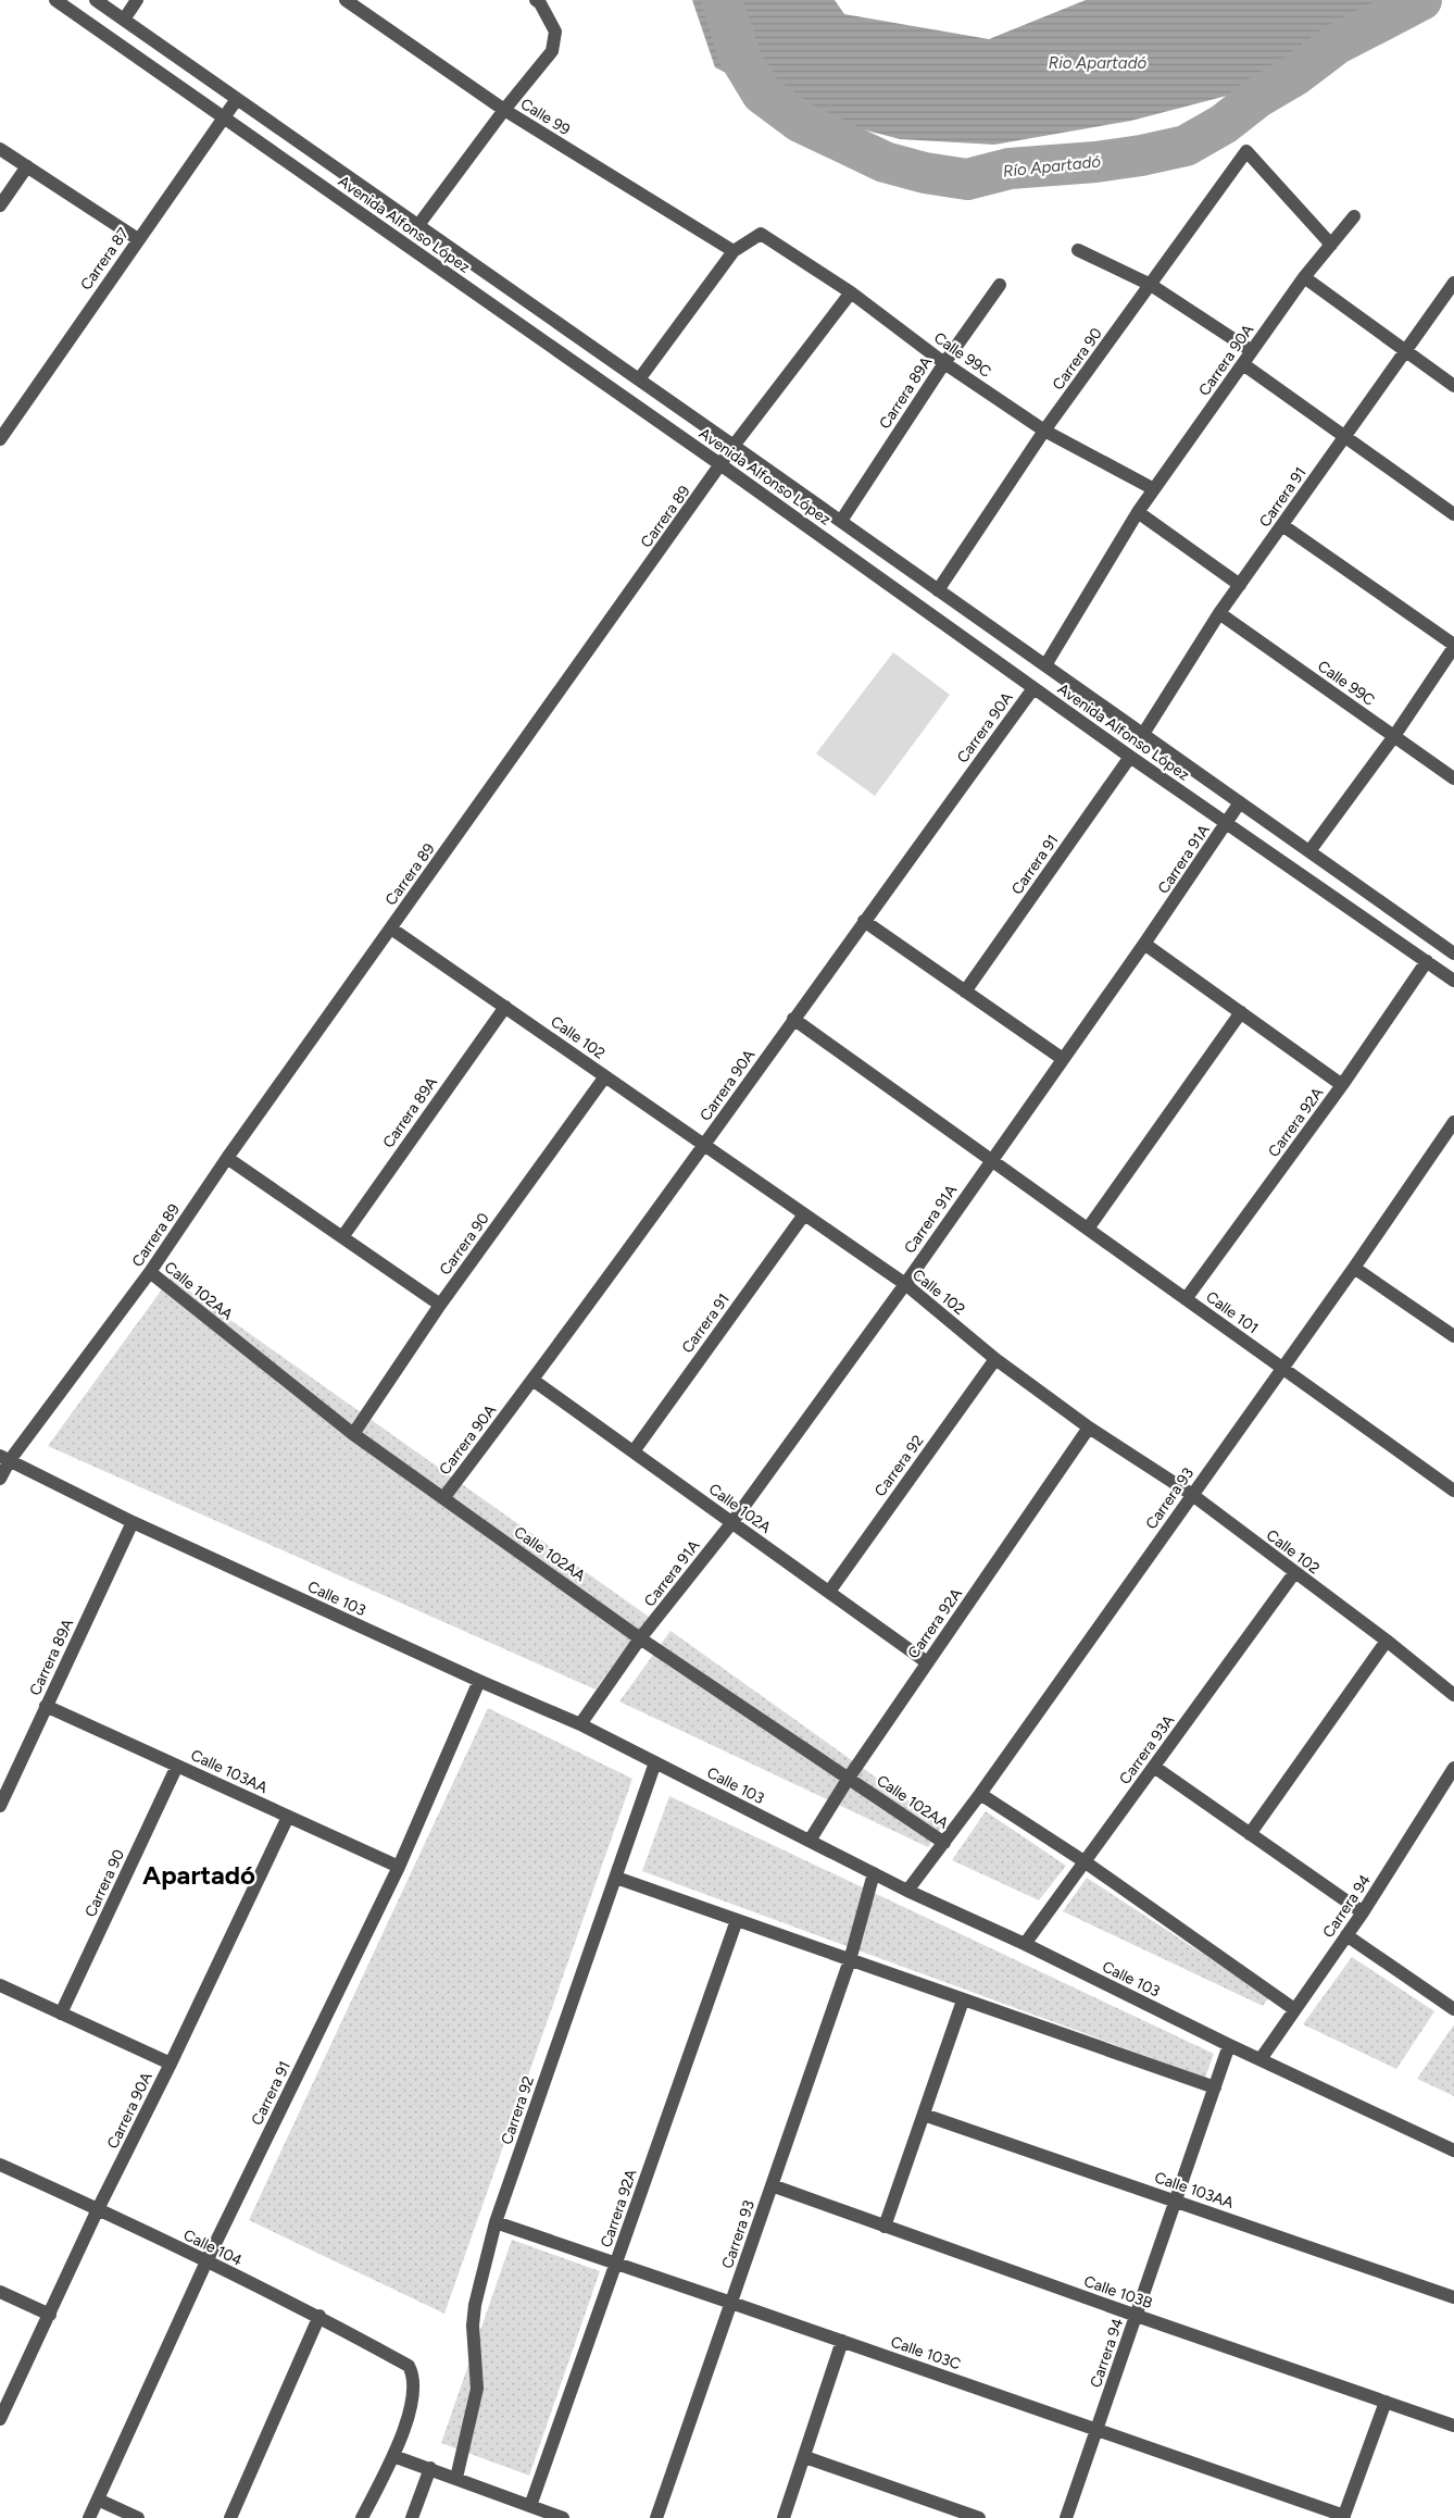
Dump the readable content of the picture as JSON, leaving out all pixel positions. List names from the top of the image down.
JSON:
{
  "streets": {
    "street": [
      "Calle 99",
      "Avenida Alfonso López",
      "Carrera 87",
      "Calle 99C",
      "Carrera 90",
      "Carrera 90A",
      "Carrera 89A",
      "Carrera 91",
      "Carrera 89",
      "Carrera 91A",
      "Calle 102",
      "Carrera 92A",
      "Calle 102AA",
      "Calle 101",
      "Carrera 92",
      "Carrera 93",
      "Calle 102A",
      "Calle 103",
      "Carrera 93A",
      "Calle 103AA",
      "Carrera 94",
      "Calle 104",
      "Calle 103B",
      "Calle 103C"
    ]
  },
  "crossings": [
    ["Calle 99", "Calle 99C"],
    ["Avenida Alfonso López", "Carrera 87"],
    ["Avenida Alfonso López", "Carrera 90"],
    ["Avenida Alfonso López", "Carrera 90A"],
    ["Avenida Alfonso López", "Carrera 89A"],
    ["Avenida Alfonso López", "Carrera 91"],
    ["Avenida Alfonso López", "Carrera 89"],
    ["Avenida Alfonso López", "Carrera 91A"],
    ["Avenida Alfonso López", "Carrera 92A"],
    ["Calle 99C", "Carrera 90"],
    ["Calle 99C", "Carrera 90A"],
    ["Calle 99C", "Carrera 89A"],
    ["Calle 99C", "Carrera 91"],
    ["Calle 99C", "Carrera 89"],
    ["Carrera 90", "Carrera 90A"],
    ["Carrera 90", "Calle 102"],
    ["Carrera 90", "Calle 102AA"],
    ["Carrera 90", "Calle 103AA"],
    ["Carrera 90A", "Calle 102"],
    ["Carrera 90A", "Calle 102AA"],
    ["Carrera 90A", "Calle 101"],
    ["Carrera 90A", "Calle 102A"],
    ["Carrera 90A", "Calle 103AA"],
    ["Carrera 90A", "Calle 104"],
    ["Carrera 89A", "Calle 102"],
    ["Carrera 89A", "Calle 103"],
    ["Carrera 89A", "Calle 103AA"],
    ["Carrera 91", "Calle 102"],
    ["Carrera 91", "Calle 102A"],
    ["Carrera 91", "Calle 103"],
    ["Carrera 91", "Calle 103AA"],
    ["Carrera 91", "Calle 104"],
    ["Carrera 89", "Calle 102"],
    ["Carrera 89", "Calle 102AA"],
    ["Carrera 89", "Calle 103"],
    ["Carrera 91A", "Calle 102"],
    ["Carrera 91A", "Calle 102AA"],
    ["Carrera 91A", "Calle 101"],
    ["Carrera 91A", "Calle 102A"],
    ["Carrera 91A", "Calle 103"],
    ["Calle 102", "Carrera 92A"],
    ["Calle 102", "Carrera 92"],
    ["Calle 102", "Carrera 93"],
    ["Calle 102", "Carrera 93A"],
    ["Carrera 92A", "Calle 102AA"],
    ["Carrera 92A", "Calle 101"],
    ["Carrera 92A", "Calle 102A"],
    ["Carrera 92A", "Calle 103"],
    ["Carrera 92A", "Calle 103C"],
    ["Calle 102AA", "Carrera 93"],
    ["Calle 101", "Carrera 93"],
    ["Carrera 92", "Calle 102A"],
    ["Carrera 92", "Calle 103"],
    ["Carrera 92", "Calle 103C"],
    ["Carrera 93", "Calle 103"],
    ["Carrera 93", "Calle 103B"],
    ["Carrera 93", "Calle 103C"],
    ["Calle 103", "Carrera 93A"],
    ["Calle 103", "Carrera 94"],
    ["Calle 103AA", "Carrera 94"],
    ["Carrera 94", "Calle 103B"],
    ["Carrera 94", "Calle 103C"]
  ],
  "districts": ["Apartadó"],
  "water": ["Rio Apartadó", "Río Apartadó"]
}
